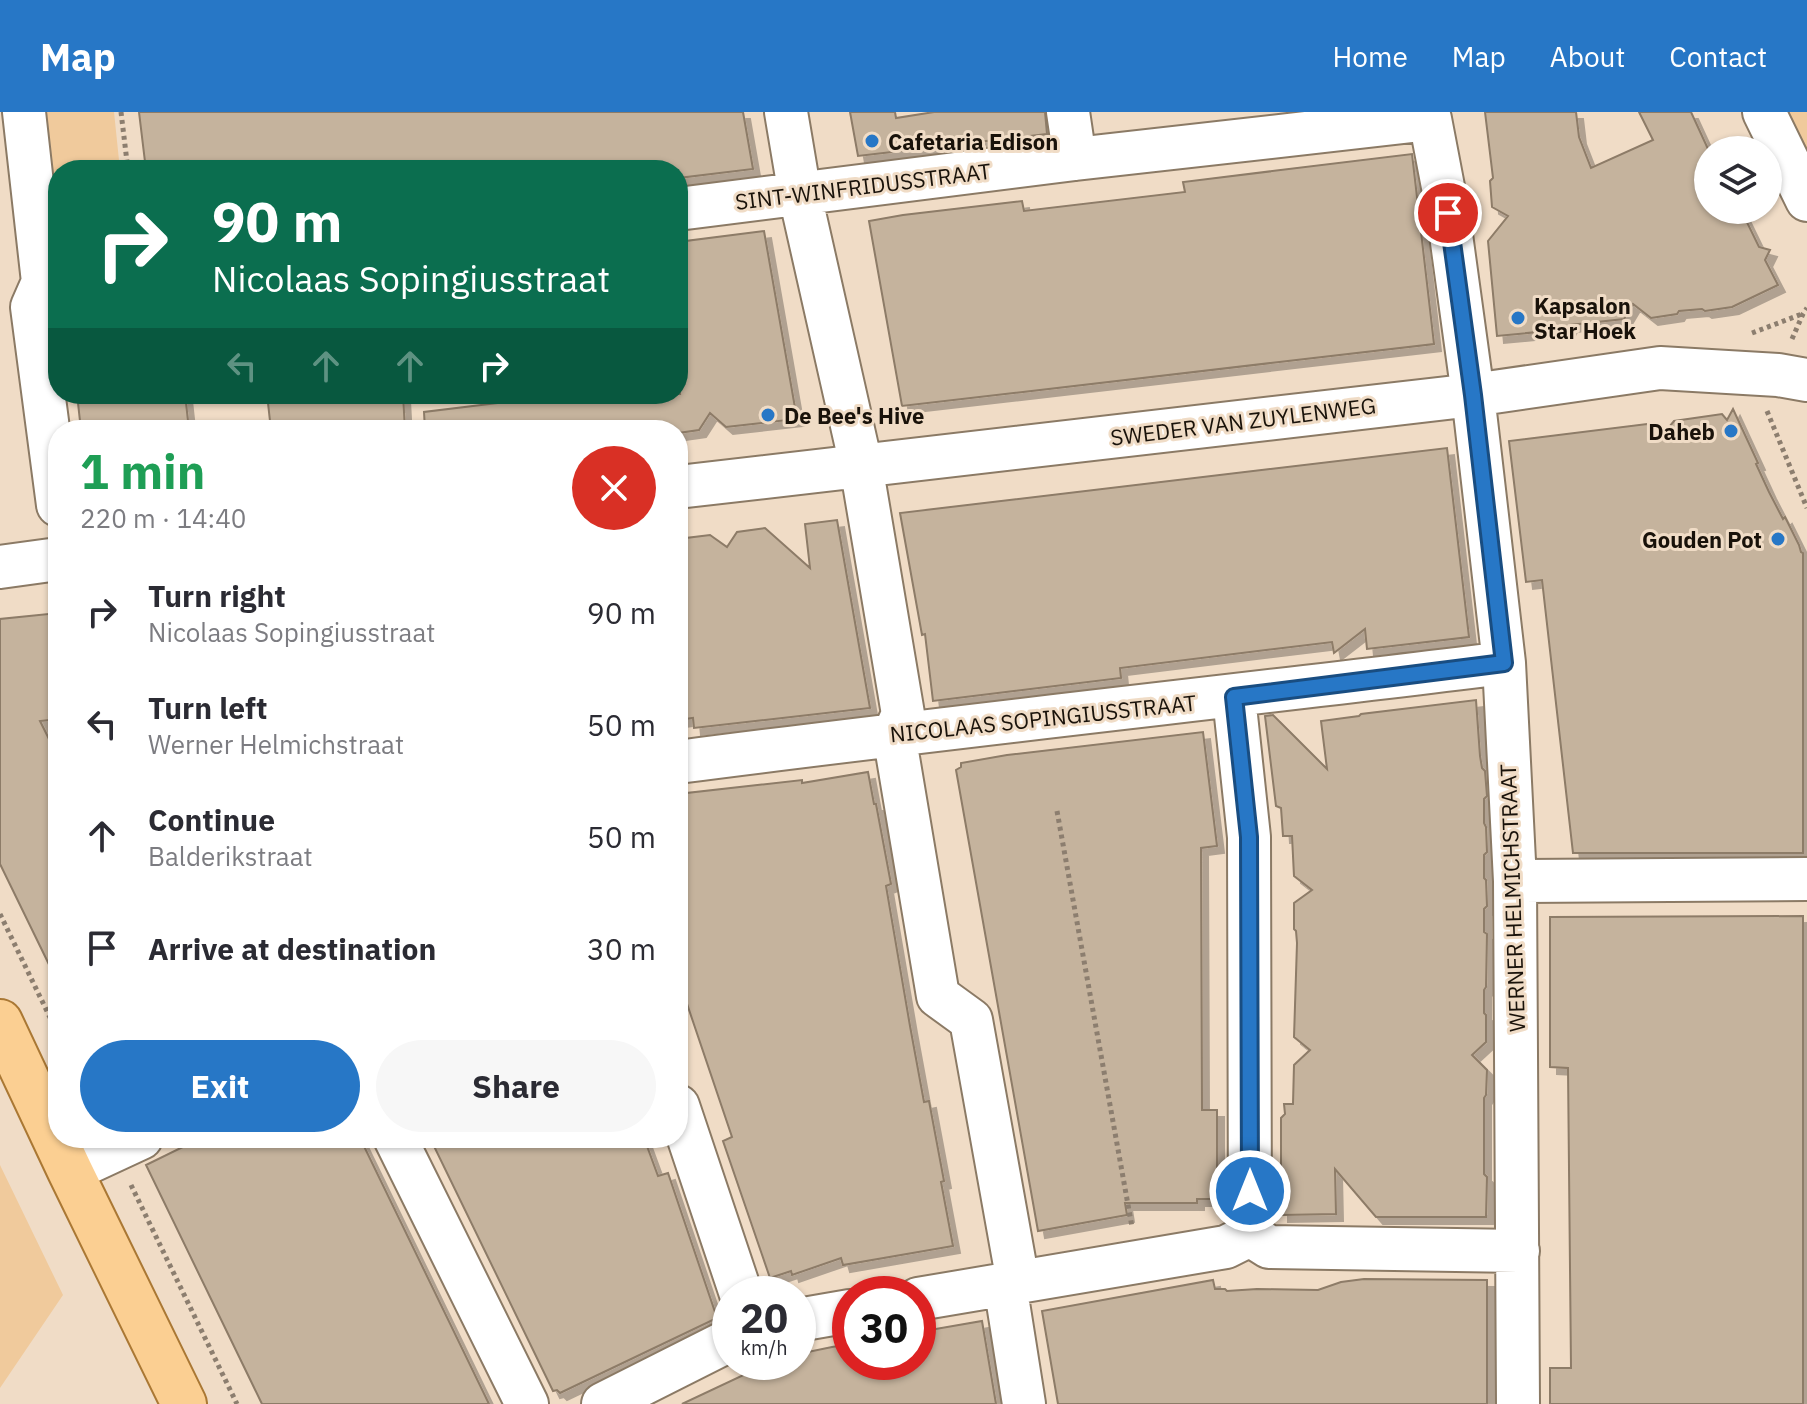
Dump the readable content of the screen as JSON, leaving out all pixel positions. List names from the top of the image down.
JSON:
{
  "streets": {
    "street": [
      "SINT-WINFRIDUSSTRAAT",
      "SWEDER VAN ZUYLENWEG",
      "NICOLAAS SOPINGIUSSTRAAT",
      "WERNER HELMICHSTRAAT"
    ]
  },
  "crossings": [
    ["SINT-WINFRIDUSSTRAAT", "WERNER HELMICHSTRAAT"],
    ["SWEDER VAN ZUYLENWEG", "WERNER HELMICHSTRAAT"],
    ["NICOLAAS SOPINGIUSSTRAAT", "WERNER HELMICHSTRAAT"]
  ],
  "places": [
    "Cafetaria Edison",
    "Kapsalon Star Hoek",
    "De Bee's Hive",
    "Daheb",
    "Gouden Pot"
  ],
  "page": {
    "header": "Map",
    "nav": [
      "Home",
      "Map",
      "About",
      "Contact"
    ],
    "turn": ["90 m", "Nicolaas Sopingiusstraat"],
    "heading": ["1 min", "220 m · 14:40"],
    "list": [
      {
        "name": "Turn right",
        "note": "Nicolaas Sopingiusstraat",
        "value": "90 m"
      },
      {
        "name": "Turn left",
        "note": "Werner Helmichstraat",
        "value": "50 m"
      },
      {
        "name": "Continue",
        "note": "Balderikstraat",
        "value": "50 m"
      },
      {
        "name": "Arrive at destination",
        "value": "30 m"
      }
    ],
    "buttons": ["Exit", "Share"],
    "speed": "20 km/h",
    "limit": "30"
  }
}
